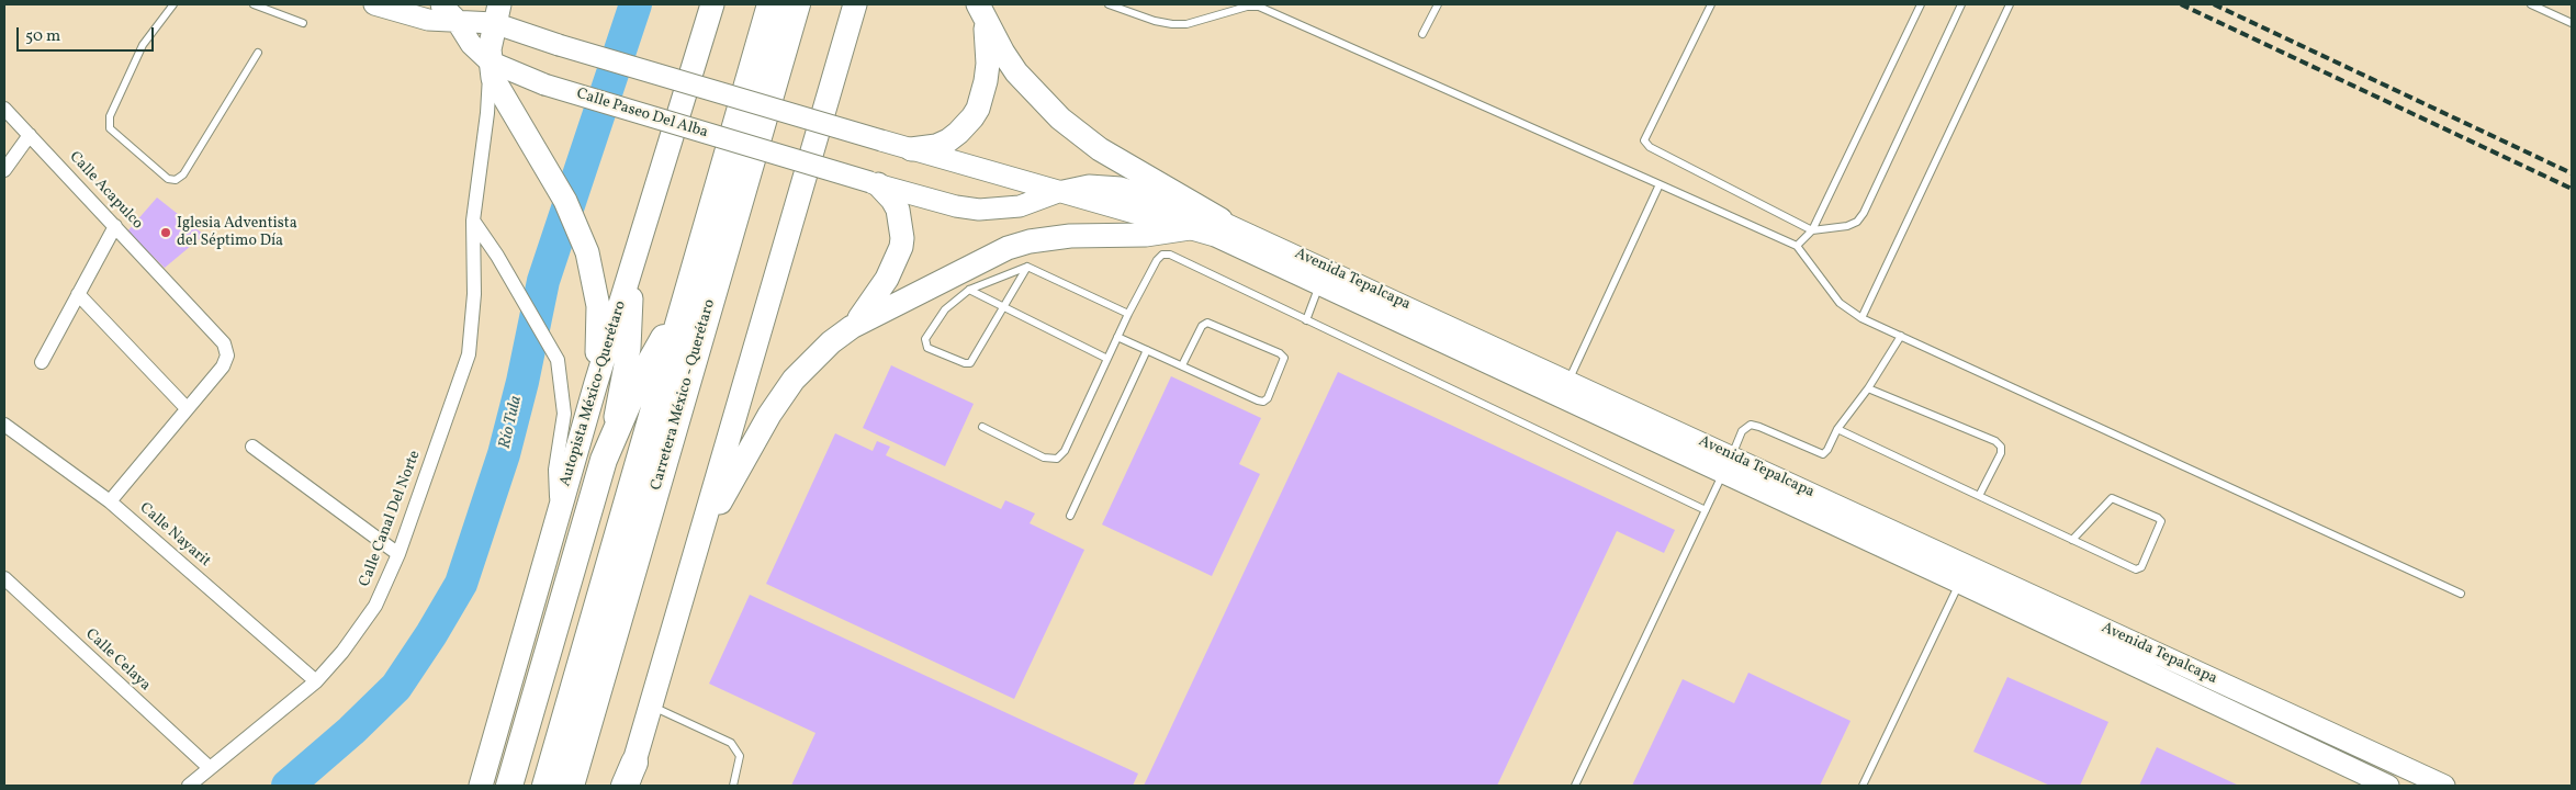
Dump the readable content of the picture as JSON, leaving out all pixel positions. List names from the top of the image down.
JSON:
{
  "streets": {
    "highway": ["Carretera México - Querétaro"],
    "main road": ["Calle Paseo Del Alba", "Avenida Tepalcapa", "Autopista México-Querétaro"],
    "street": [
      "Calle Acapulco",
      "Calle Canal Del Norte",
      "Calle Nayarit",
      "Calle Celaya"
    ]
  },
  "crossings": [
    ["Calle Paseo Del Alba", "Avenida Tepalcapa"],
    ["Calle Paseo Del Alba", "Calle Canal Del Norte"],
    ["Calle Acapulco", "Calle Nayarit"],
    ["Calle Canal Del Norte", "Calle Nayarit"],
    ["Calle Canal Del Norte", "Calle Celaya"]
  ],
  "water": ["Río Tula"],
  "places": ["Iglesia Adventista del Séptimo Día"],
  "scale_bar": "50 m"
}
